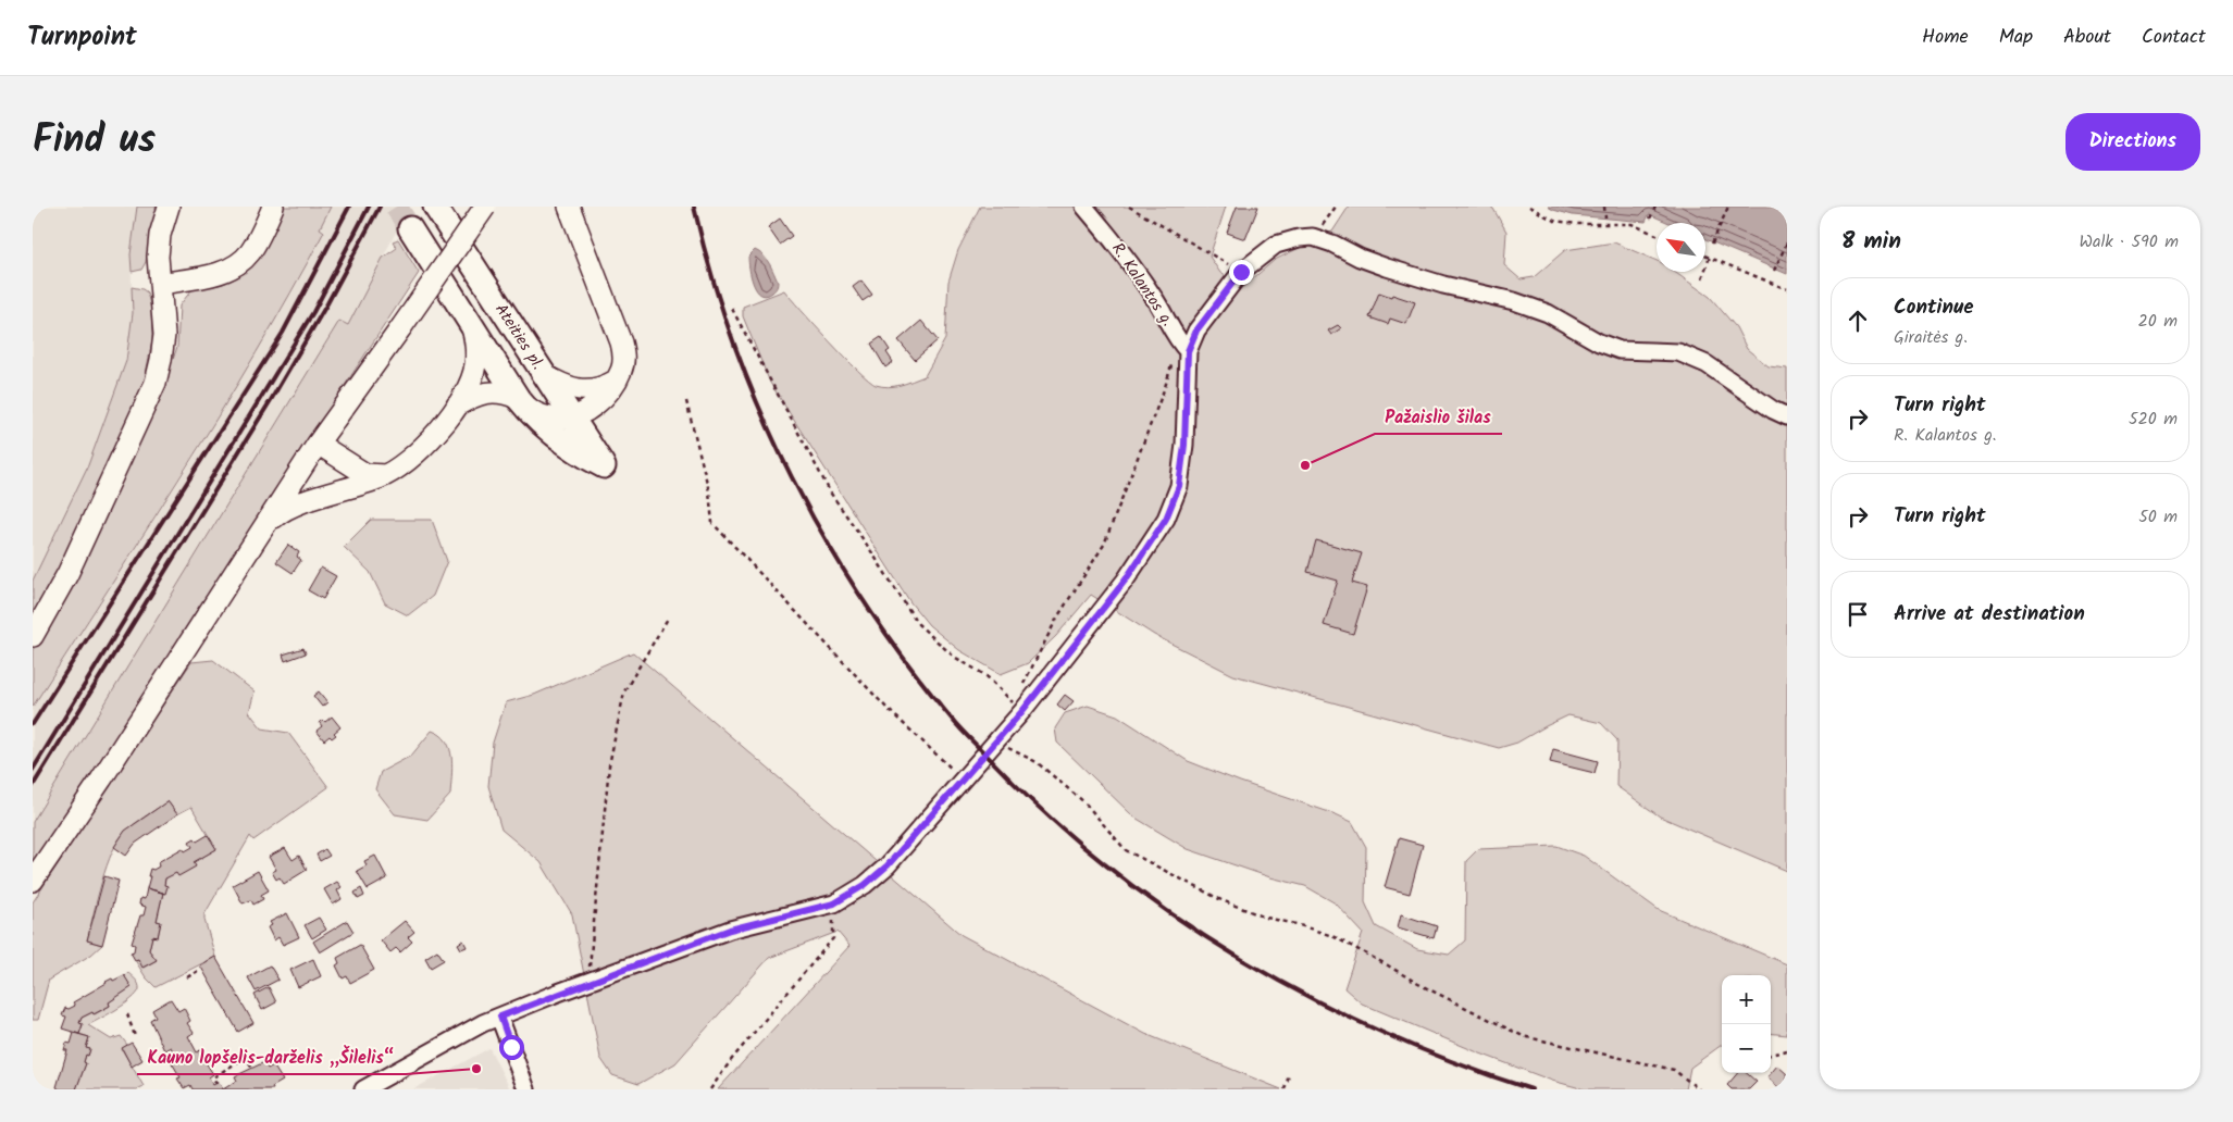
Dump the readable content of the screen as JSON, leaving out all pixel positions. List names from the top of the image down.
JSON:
{
  "streets": {
    "highway": ["Ateities pl."],
    "street": ["R. Kalantos g."]
  },
  "places": ["Pažaislio šilas", "Kauno lopšelis-darželis „Šilelis“"],
  "north": "top left",
  "page": {
    "header": "Turnpoint",
    "nav": [
      "Home",
      "Map",
      "About",
      "Contact"
    ],
    "title": "Find us",
    "buttons": "Directions",
    "heading": ["8 min", "Walk · 590 m"],
    "list": [
      ["Continue", "Giraitės g.", "20 m"],
      ["Turn right", "R. Kalantos g.", "520 m"],
      ["Turn right", "50 m"],
      "Arrive at destination"
    ],
    "map_buttons": ["+", "−"]
  }
}
